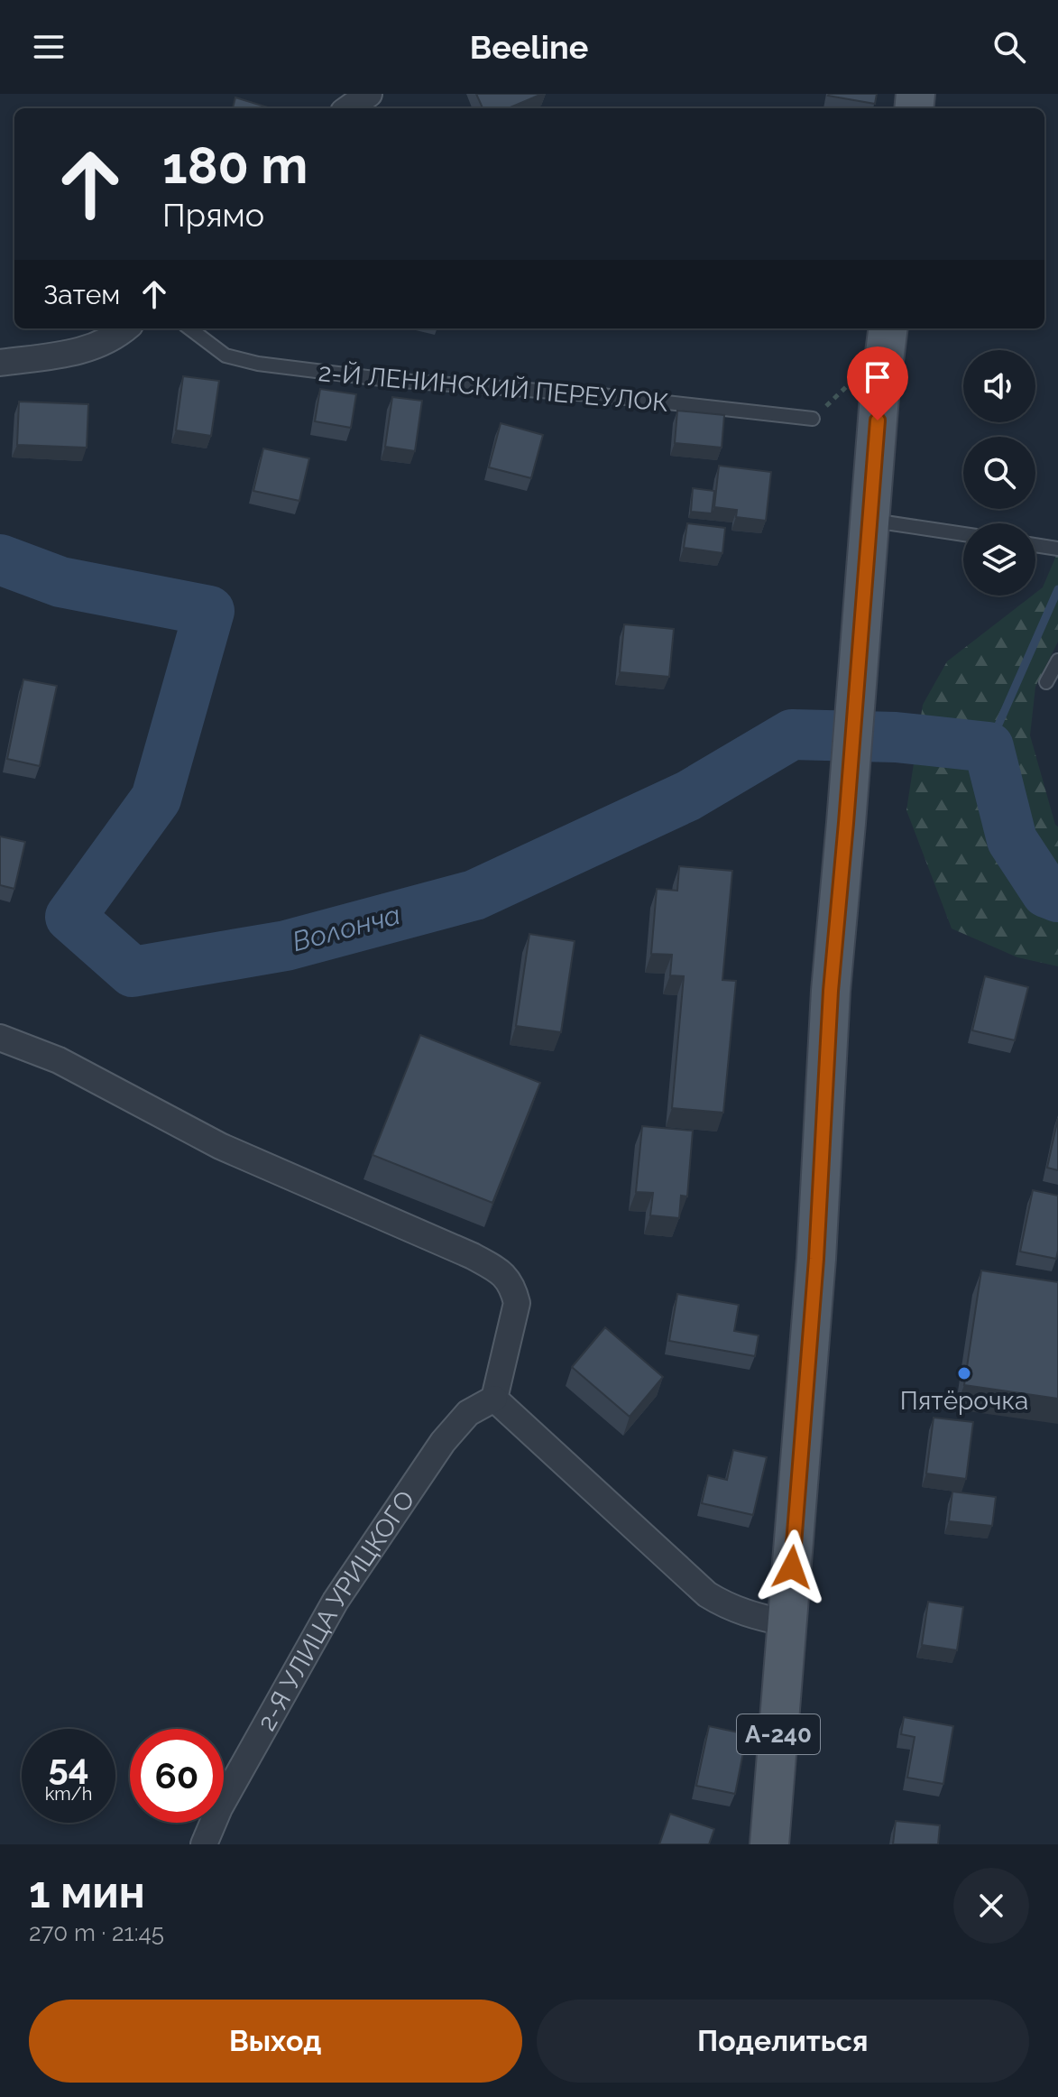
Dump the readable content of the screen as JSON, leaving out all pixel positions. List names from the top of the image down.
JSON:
{
  "streets": {
    "main road": ["А-240"],
    "street": ["2-Я УЛИЦА УРИЦКОГО"],
    "lane": ["2-Й ЛЕНИНСКИЙ ПЕРЕУЛОК"]
  },
  "water": ["Волонча"],
  "places": ["Пятёрочка"],
  "page": {
    "header": "Beeline",
    "turn": ["180 m", "Прямо"],
    "then": "Затем",
    "speed": "54 km/h",
    "limit": "60",
    "heading": ["1 мин", "270 m · 21:45"],
    "buttons": ["Выход", "Поделиться"]
  }
}
